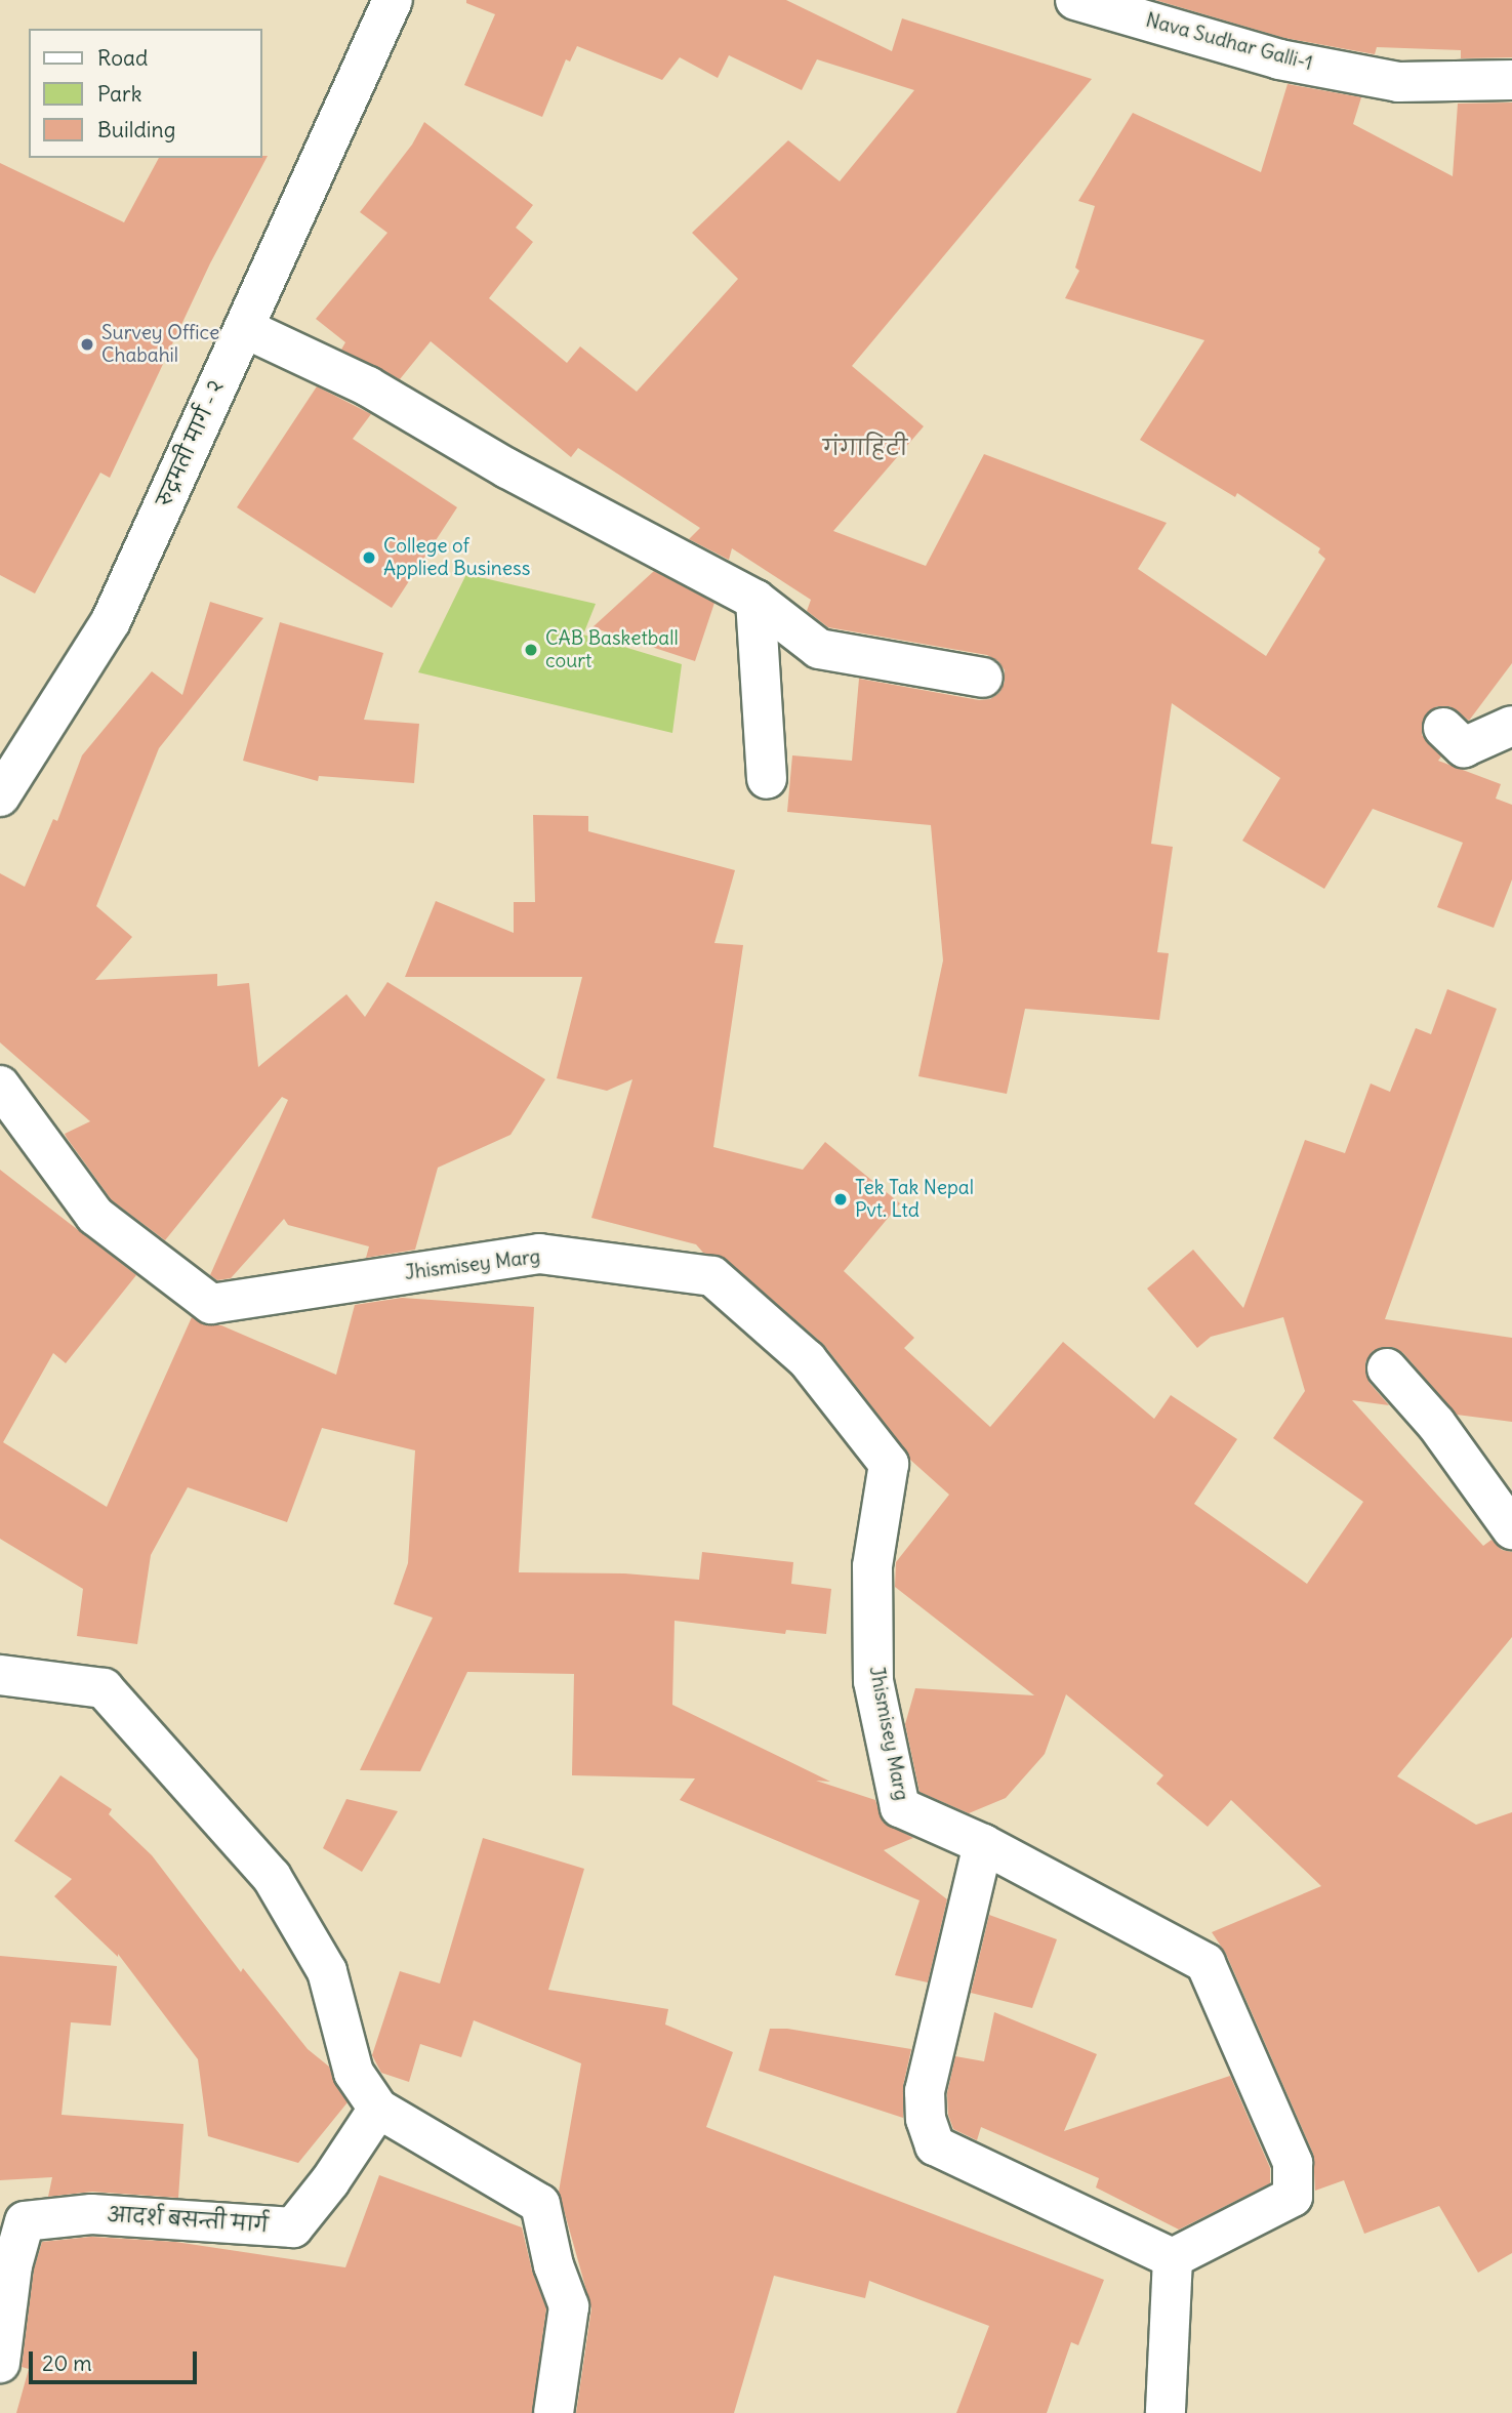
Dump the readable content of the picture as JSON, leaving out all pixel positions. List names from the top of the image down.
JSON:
{
  "streets": {
    "street": [
      "Nava Sudhar Galli-1",
      "रुद्रमती मार्ग ‍- २",
      "Jhismisey Marg",
      "आदर्श बसन्ती मार्ग"
    ]
  },
  "districts": ["गंगाहिटी"],
  "places": [
    "Survey Office Chabahil",
    "College of Applied Business",
    "CAB Basketball court",
    "Tek Tak Nepal Pvt. Ltd"
  ],
  "legend": ["Road", "Park", "Building"],
  "scale_bar": "20 m"
}
